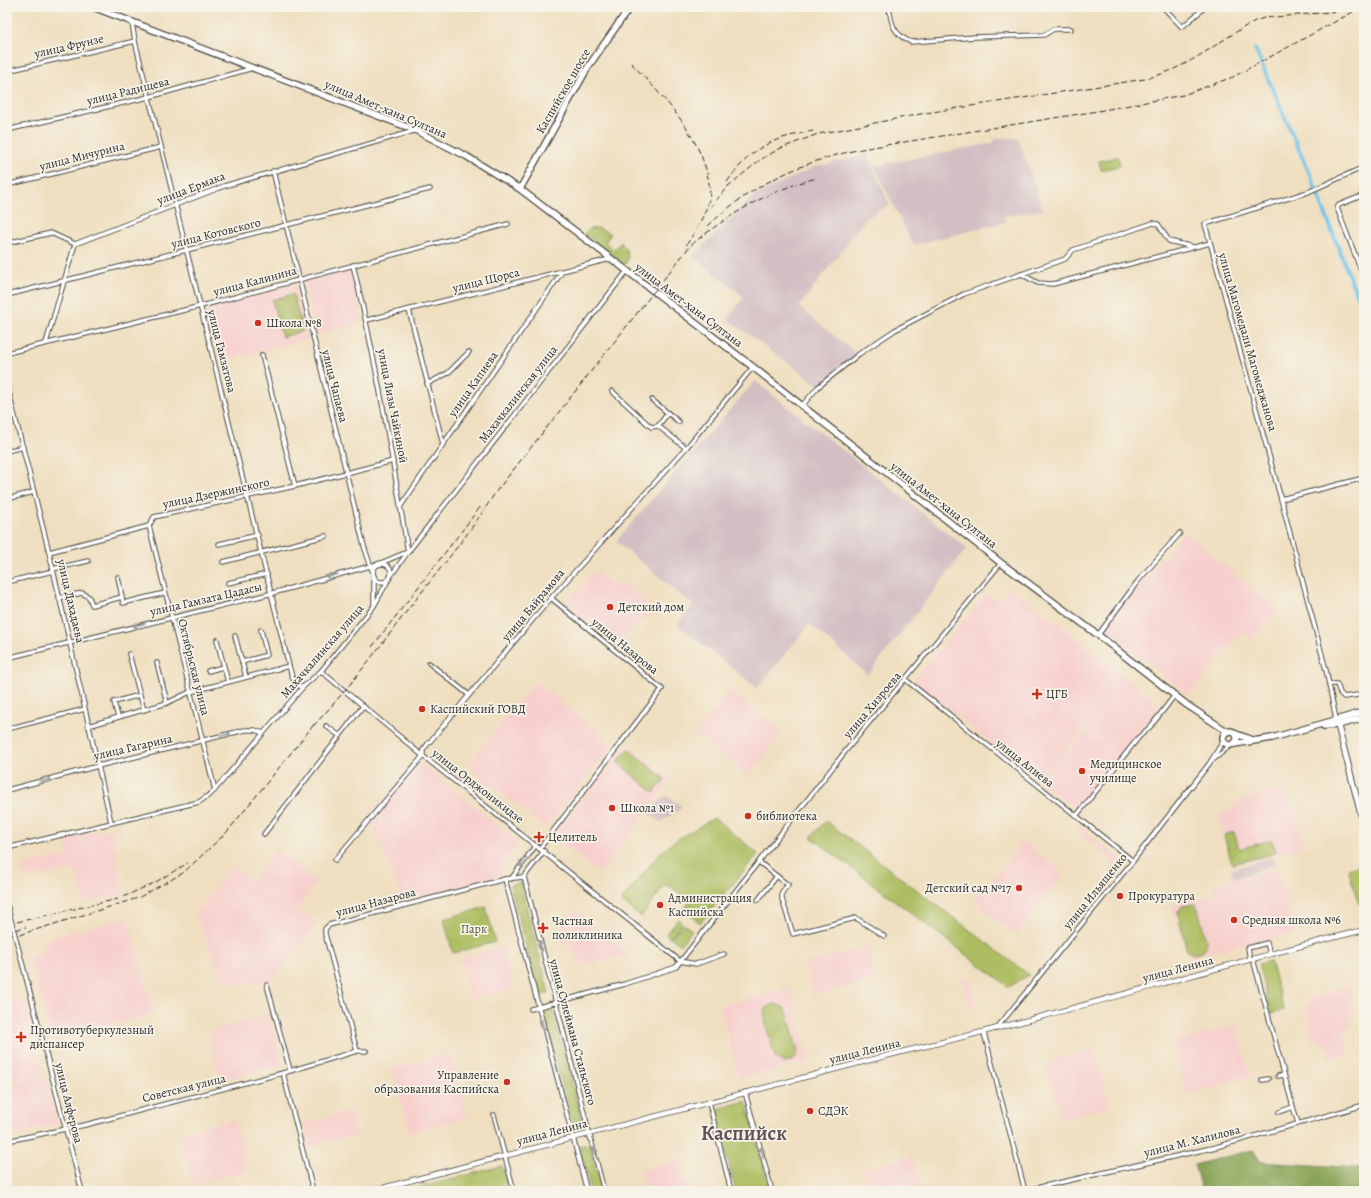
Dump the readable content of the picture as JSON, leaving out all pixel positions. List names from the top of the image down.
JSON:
{
  "streets": {
    "main road": ["Каспийское шоссе", "улица Амет-хана Султана"],
    "street": [
      "улица Фрунзе",
      "улица Радищева",
      "улица Мичурина",
      "улица Ермака",
      "улица Котовского",
      "улица Щорса",
      "улица Калинина",
      "улица Магомедали Магомеджановa",
      "улица Гамзатова",
      "улица Капиева",
      "улица Чапаева",
      "Махачкалинская улица",
      "улица Лизы Чайкиной",
      "улица Дзержинского",
      "улица Гамзата Цадасы",
      "улица Дахадаева",
      "улица Байрамова",
      "улица Назарова",
      "Октябрьская улица",
      "улица Хизроева",
      "улица Гагарина",
      "улица Алиева",
      "улица Орджоникидзе",
      "улица Ильященко",
      "улица Ленина",
      "улица Сулеймана Стальского",
      "Советская улица",
      "улица Алферова",
      "улица М. Халилова"
    ]
  },
  "crossings": [
    ["улица Фрунзе", "улица Гамзатова"],
    ["улица Радищева", "улица Амет-хана Султана"],
    ["улица Радищева", "улица Гамзатова"],
    ["Каспийское шоссе", "улица Амет-хана Султана"],
    ["улица Амет-хана Султана", "улица Ермака"],
    ["улица Амет-хана Султана", "улица Щорса"],
    ["улица Амет-хана Султана", "улица Гамзатова"],
    ["улица Амет-хана Султана", "Махачкалинская улица"],
    ["улица Амет-хана Султана", "улица Байрамова"],
    ["улица Амет-хана Султана", "улица Хизроева"],
    ["улица Мичурина", "улица Гамзатова"],
    ["улица Ермака", "улица Гамзатова"],
    ["улица Ермака", "улица Чапаева"],
    ["улица Котовского", "улица Гамзатова"],
    ["улица Котовского", "улица Чапаева"],
    ["улица Щорса", "улица Капиева"],
    ["улица Щорса", "улица Лизы Чайкиной"],
    ["улица Калинина", "улица Гамзатова"],
    ["улица Калинина", "улица Чапаева"],
    ["улица Калинина", "улица Лизы Чайкиной"],
    ["улица Гамзатова", "Махачкалинская улица"],
    ["улица Гамзатова", "улица Дзержинского"],
    ["улица Гамзатова", "улица Гамзата Цадасы"],
    ["улица Капиева", "улица Лизы Чайкиной"],
    ["улица Чапаева", "Махачкалинская улица"],
    ["улица Чапаева", "улица Дзержинского"],
    ["улица Чапаева", "улица Гамзата Цадасы"],
    ["Махачкалинская улица", "улица Лизы Чайкиной"],
    ["Махачкалинская улица", "улица Гамзата Цадасы"],
    ["Махачкалинская улица", "улица Дахадаева"],
    ["Махачкалинская улица", "Октябрьская улица"],
    ["Махачкалинская улица", "улица Гагарина"],
    ["Махачкалинская улица", "улица Орджоникидзе"],
    ["улица Лизы Чайкиной", "улица Дзержинского"],
    ["улица Лизы Чайкиной", "улица Гамзата Цадасы"],
    ["улица Дзержинского", "улица Дахадаева"],
    ["улица Дзержинского", "Октябрьская улица"],
    ["улица Гамзата Цадасы", "улица Дахадаева"],
    ["улица Гамзата Цадасы", "Октябрьская улица"],
    ["улица Дахадаева", "улица Гагарина"],
    ["улица Байрамова", "улица Назарова"],
    ["улица Байрамова", "улица Орджоникидзе"],
    ["улица Назарова", "улица Орджоникидзе"],
    ["улица Назарова", "улица Сулеймана Стальского"],
    ["улица Назарова", "Советская улица"],
    ["Октябрьская улица", "улица Гагарина"],
    ["улица Хизроева", "улица Алиева"],
    ["улица Хизроева", "улица Орджоникидзе"],
    ["улица Хизроева", "улица Сулеймана Стальского"],
    ["улица Алиева", "улица Ильященко"],
    ["улица Ильященко", "улица Ленина"],
    ["улица Ленина", "улица Сулеймана Стальского"],
    ["Советская улица", "улица Алферова"]
  ],
  "one_way": ["улица Гамзата Цадасы", "улица Гагарина"],
  "districts": ["Каспийск"],
  "parks": ["Парк"],
  "places": {
    "other": [
      "Школа №8",
      "Детский дом",
      "Каспийский ГОВД",
      "Медицинское училище",
      "Школа №1",
      "библиотека",
      "Детский сад №17",
      "Прокуратура",
      "Администрация Каспийска",
      "Средняя школа №6",
      "Управление образования Каспийска",
      "СДЭК"
    ],
    "health": [
      "ЦГБ",
      "Целитель",
      "Частная поликлиника",
      "Противотуберкулезный диспансер"
    ]
  }
}
